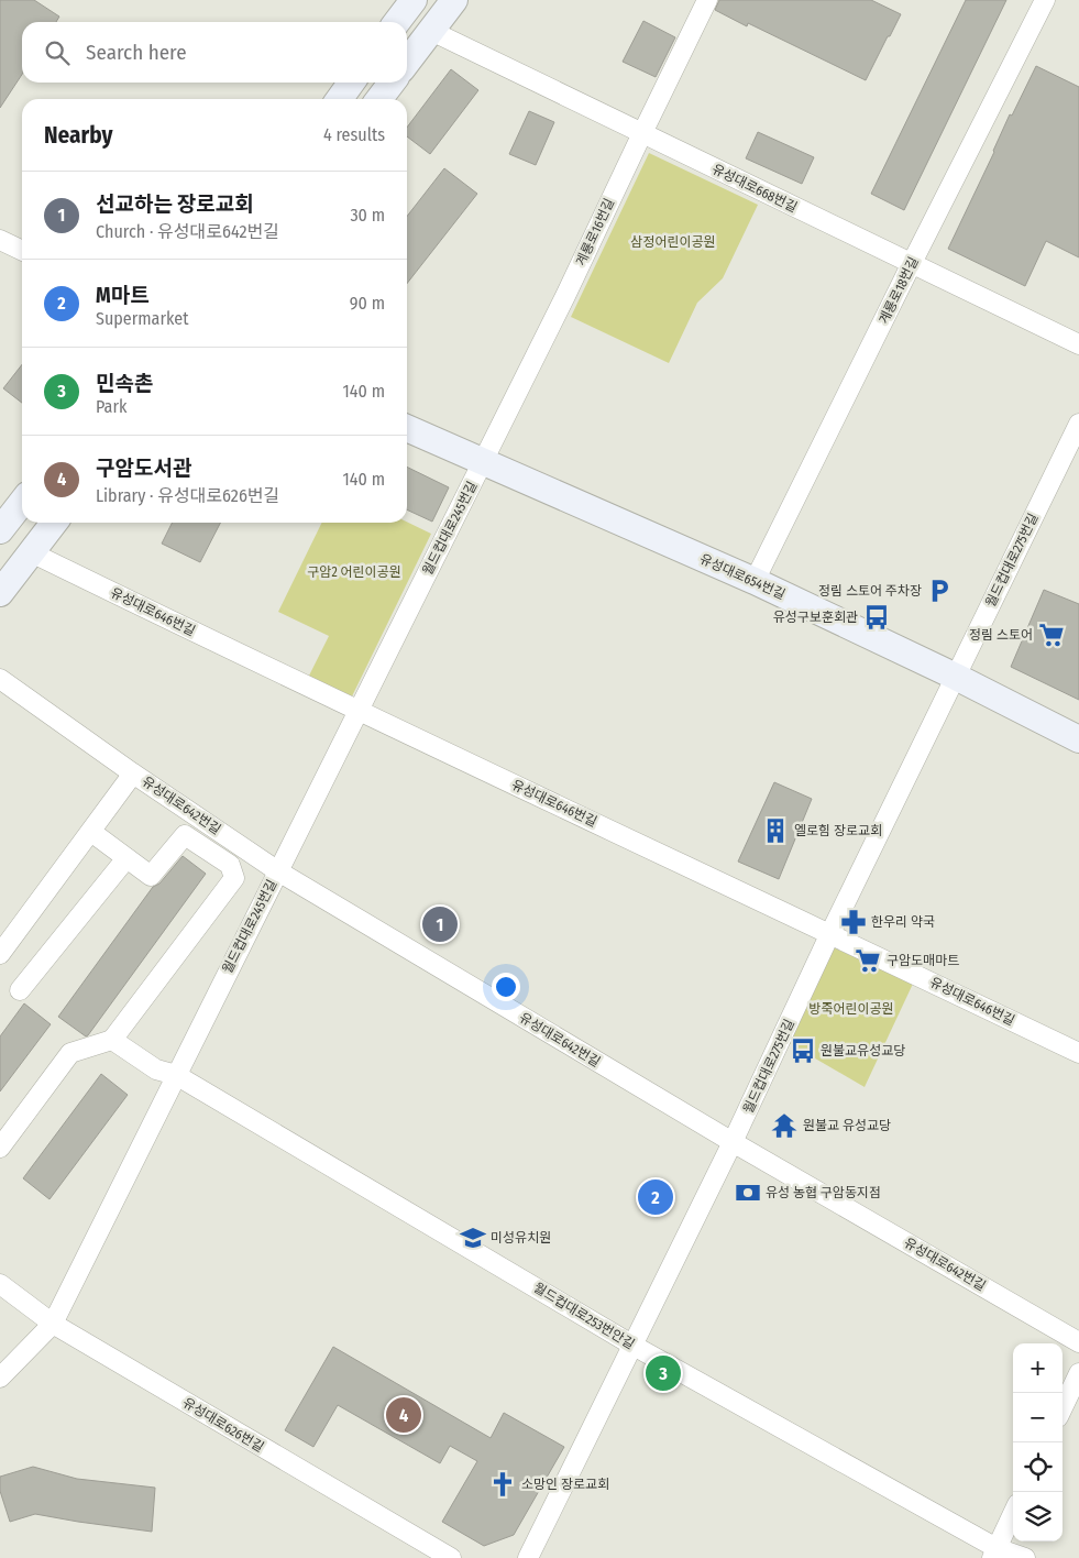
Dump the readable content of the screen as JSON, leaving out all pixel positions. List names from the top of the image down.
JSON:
{
  "streets": {
    "street": [
      "유성대로668번길",
      "계룡로16번길",
      "계룡로18번길",
      "월드컵대로245번길",
      "월드컵대로275번길",
      "유성대로654번길",
      "유성대로646번길",
      "유성대로642번길",
      "월드컵대로253번안길",
      "유성대로626번길"
    ]
  },
  "crossings": [
    ["유성대로668번길", "계룡로16번길"],
    ["유성대로668번길", "계룡로18번길"],
    ["계룡로16번길", "월드컵대로245번길"],
    ["계룡로16번길", "유성대로654번길"],
    ["계룡로18번길", "유성대로654번길"],
    ["월드컵대로245번길", "유성대로654번길"],
    ["월드컵대로245번길", "유성대로646번길"],
    ["월드컵대로245번길", "유성대로642번길"],
    ["월드컵대로245번길", "월드컵대로253번안길"],
    ["월드컵대로245번길", "유성대로626번길"],
    ["월드컵대로275번길", "유성대로654번길"],
    ["월드컵대로275번길", "유성대로646번길"],
    ["월드컵대로275번길", "유성대로642번길"],
    ["월드컵대로275번길", "월드컵대로253번안길"]
  ],
  "parks": ["삼정어린이공원", "구암2 어린이공원", "방죽어린이공원"],
  "places": {
    "parking": ["정림 스토어 주차장"],
    "bus stop": ["유성구보훈회관", "원불교유성교당"],
    "supermarket": ["정림 스토어", "구암도매마트"],
    "building": ["엘로힘 장로교회"],
    "pharmacy": ["한우리 약국"],
    "temple": ["원불교 유성교당"],
    "bank": ["유성 농협 구암동지점"],
    "school or university": ["미성유치원"],
    "church": ["소망인 장로교회"]
  },
  "page": {
    "search": "Search here",
    "heading": ["Nearby", "4 results"],
    "list": [
      {
        "mark": "1",
        "name": "선교하는 장로교회",
        "note": "Church · 유성대로642번길",
        "value": "30 m"
      },
      {
        "mark": "2",
        "name": "M마트",
        "note": "Supermarket",
        "value": "90 m"
      },
      {
        "mark": "3",
        "name": "민속촌",
        "note": "Park",
        "value": "140 m"
      },
      {
        "mark": "4",
        "name": "구암도서관",
        "note": "Library · 유성대로626번길",
        "value": "140 m"
      }
    ],
    "pins": [
      "1",
      "2",
      "3",
      "4"
    ],
    "map_buttons": ["+", "−"]
  }
}
